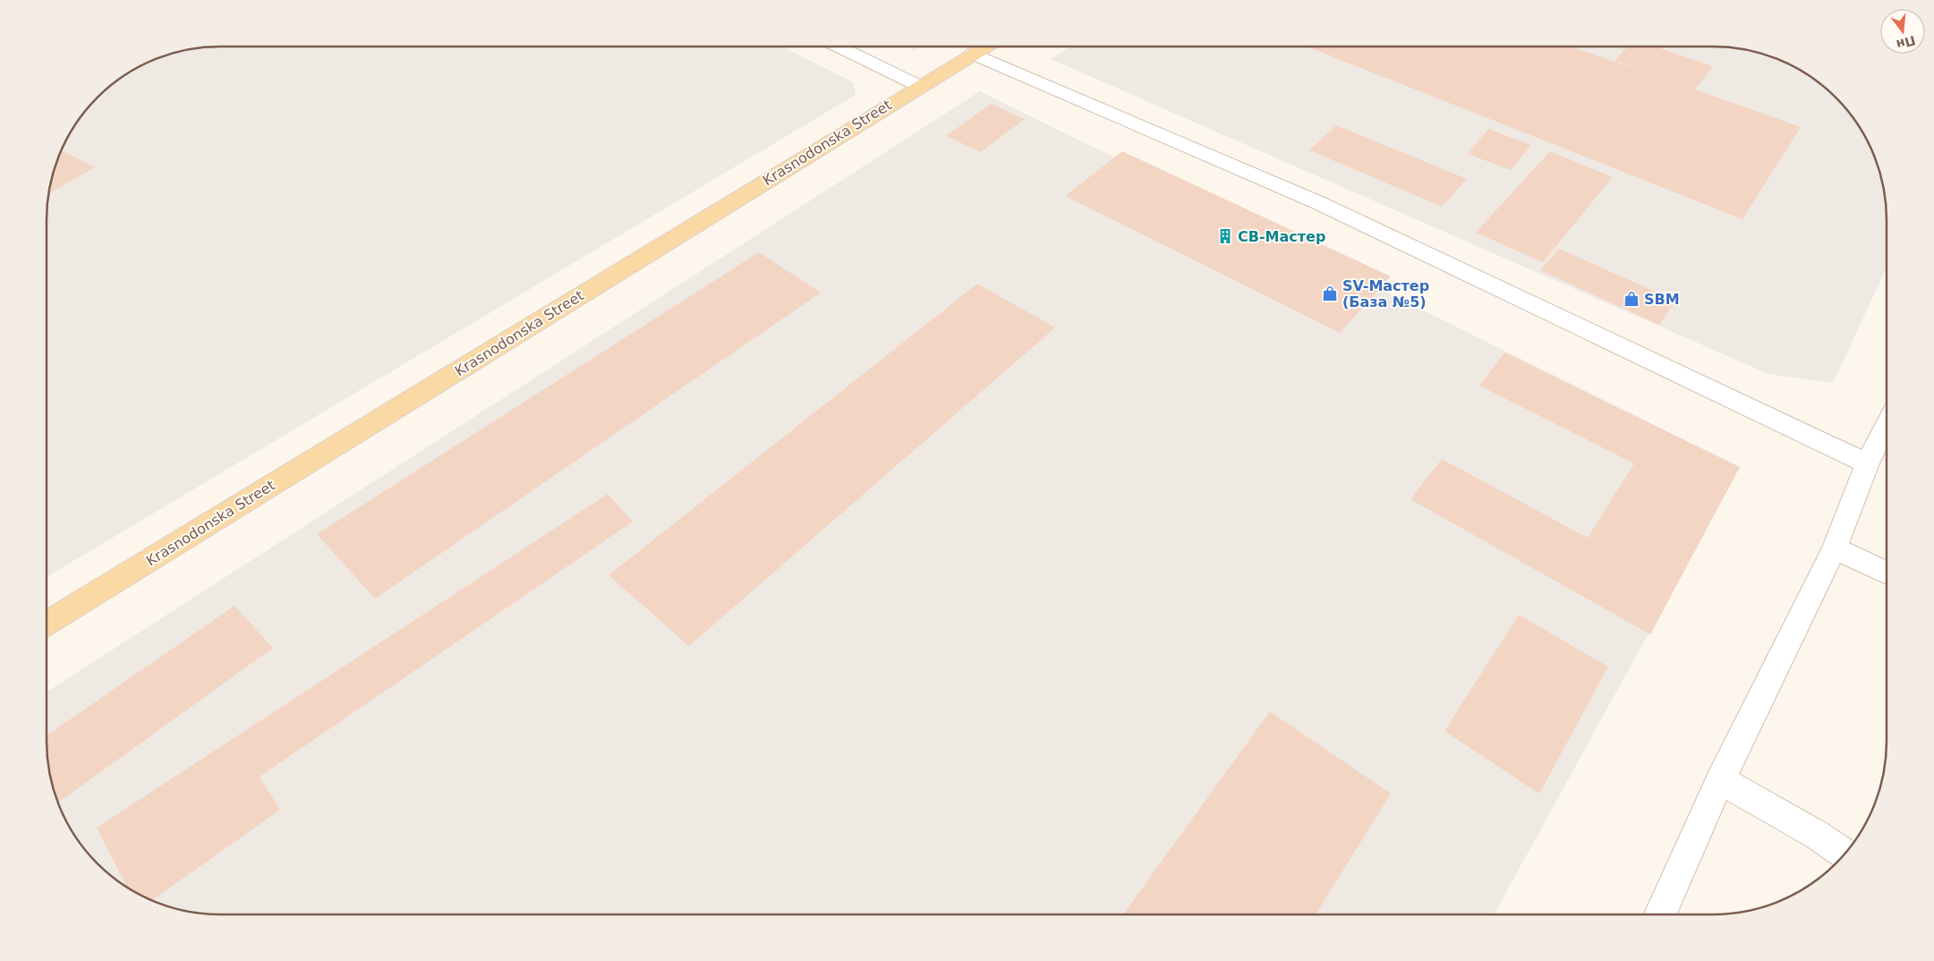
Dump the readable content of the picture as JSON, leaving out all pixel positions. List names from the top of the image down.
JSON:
{
  "streets": {
    "main road": ["Krasnodonska Street"]
  },
  "places": {
    "building": ["СВ-Мастер"],
    "shop": ["SV-Мастер (База №5)", "SBM"]
  },
  "north": "bottom"
}
